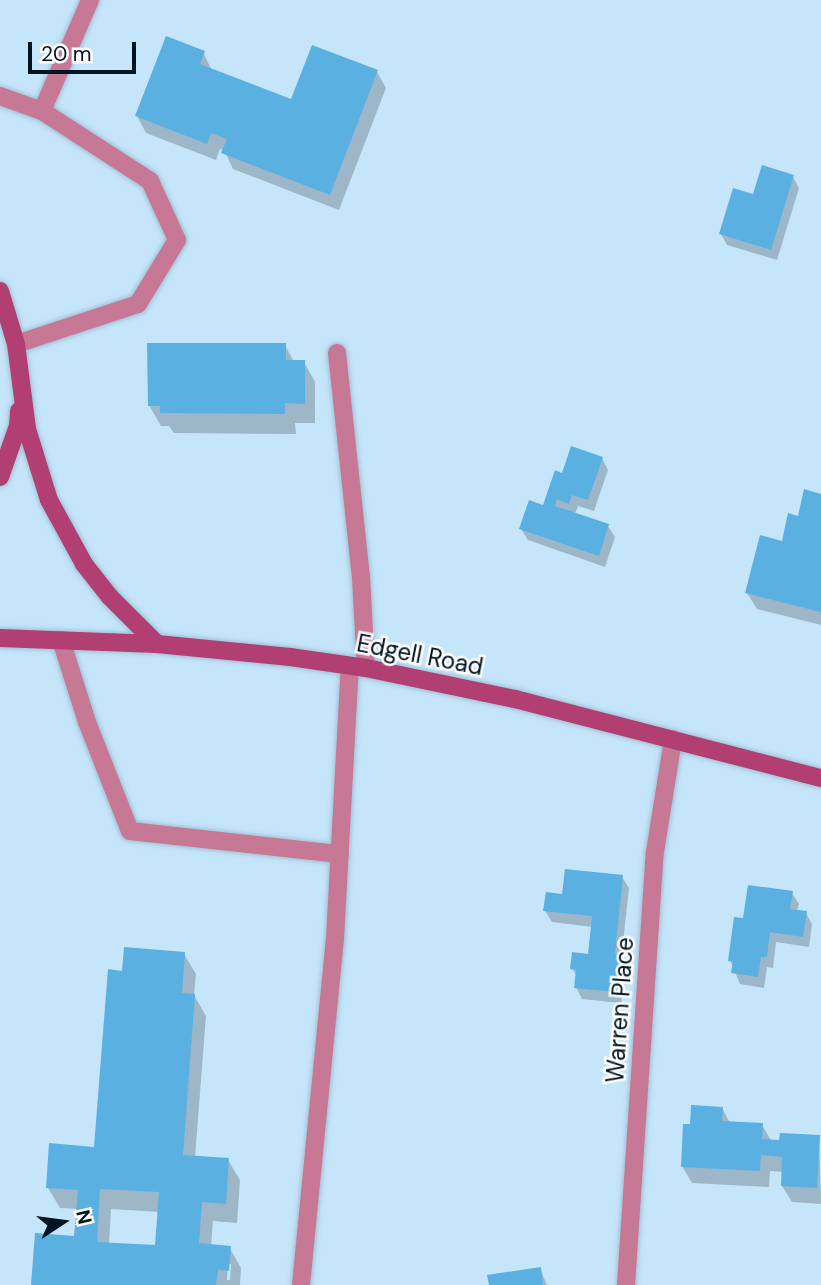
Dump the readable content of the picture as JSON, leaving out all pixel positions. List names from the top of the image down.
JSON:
{
  "streets": {
    "main road": ["Edgell Road"],
    "street": ["Warren Place"]
  },
  "crossings": [
    ["Edgell Road", "Warren Place"]
  ],
  "scale_bar": "20 m",
  "north": "right"
}
